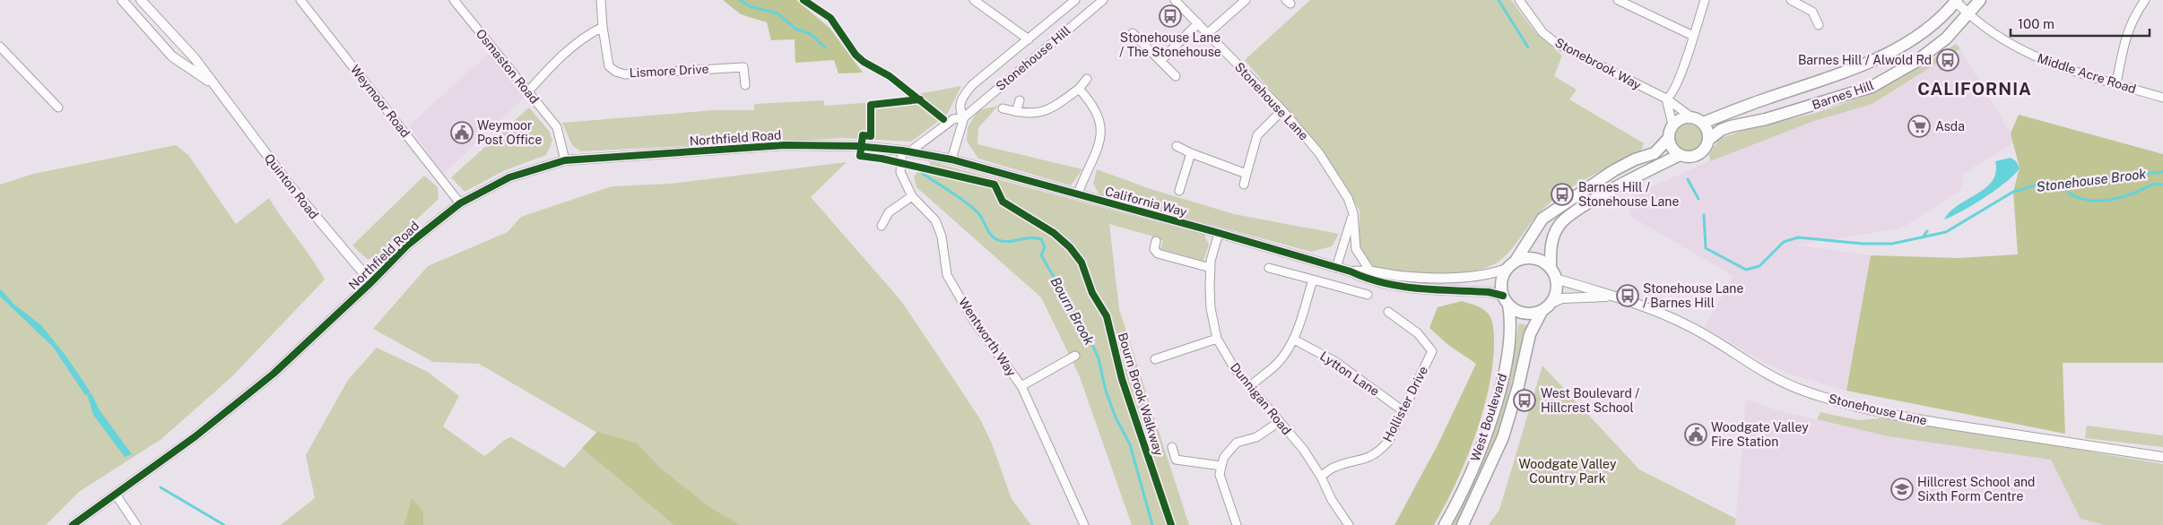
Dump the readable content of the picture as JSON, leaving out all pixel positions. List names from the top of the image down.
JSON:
{
  "streets": {
    "main road": ["Barnes Hill", "West Boulevard"],
    "street": [
      "Stonehouse Hill",
      "Stonebrook Way",
      "Osmaston Road",
      "Lismore Drive",
      "Middle Acre Road",
      "Weymoor Road",
      "Stonehouse Lane",
      "Northfield Road",
      "Quinton Road",
      "California Way",
      "Wentworth Way",
      "Lytton Lane",
      "Dunnigan Road",
      "Hollister Drive"
    ],
    "cycle path": ["Bourn Brook Walkway"]
  },
  "crossings": [
    ["Stonehouse Hill", "Northfield Road"],
    ["Stonehouse Hill", "California Way"],
    ["Stonehouse Hill", "Wentworth Way"],
    ["Stonebrook Way", "Barnes Hill"],
    ["Osmaston Road", "Northfield Road"],
    ["Middle Acre Road", "Barnes Hill"],
    ["Weymoor Road", "Northfield Road"],
    ["Stonehouse Lane", "California Way"],
    ["Stonehouse Lane", "West Boulevard"],
    ["Northfield Road", "Quinton Road"],
    ["Northfield Road", "California Way"],
    ["Northfield Road", "Wentworth Way"],
    ["California Way", "Dunnigan Road"],
    ["California Way", "West Boulevard"],
    ["Lytton Lane", "Hollister Drive"],
    ["Dunnigan Road", "Hollister Drive"]
  ],
  "districts": ["CALIFORNIA"],
  "water": ["Stonehouse Brook", "Bourn Brook"],
  "parks": ["Woodgate Valley Country Park"],
  "places": {
    "bus stop": [
      "Stonehouse Lane / The Stonehouse",
      "Barnes Hill / Alwold Rd",
      "Barnes Hill / Stonehouse Lane",
      "Stonehouse Lane / Barnes Hill",
      "West Boulevard / Hillcrest School"
    ],
    "supermarket": ["Asda"],
    "public building": ["Weymoor Post Office", "Woodgate Valley Fire Station"],
    "school or university": ["Hillcrest School and Sixth Form Centre"]
  },
  "scale_bar": "100 m"
}
